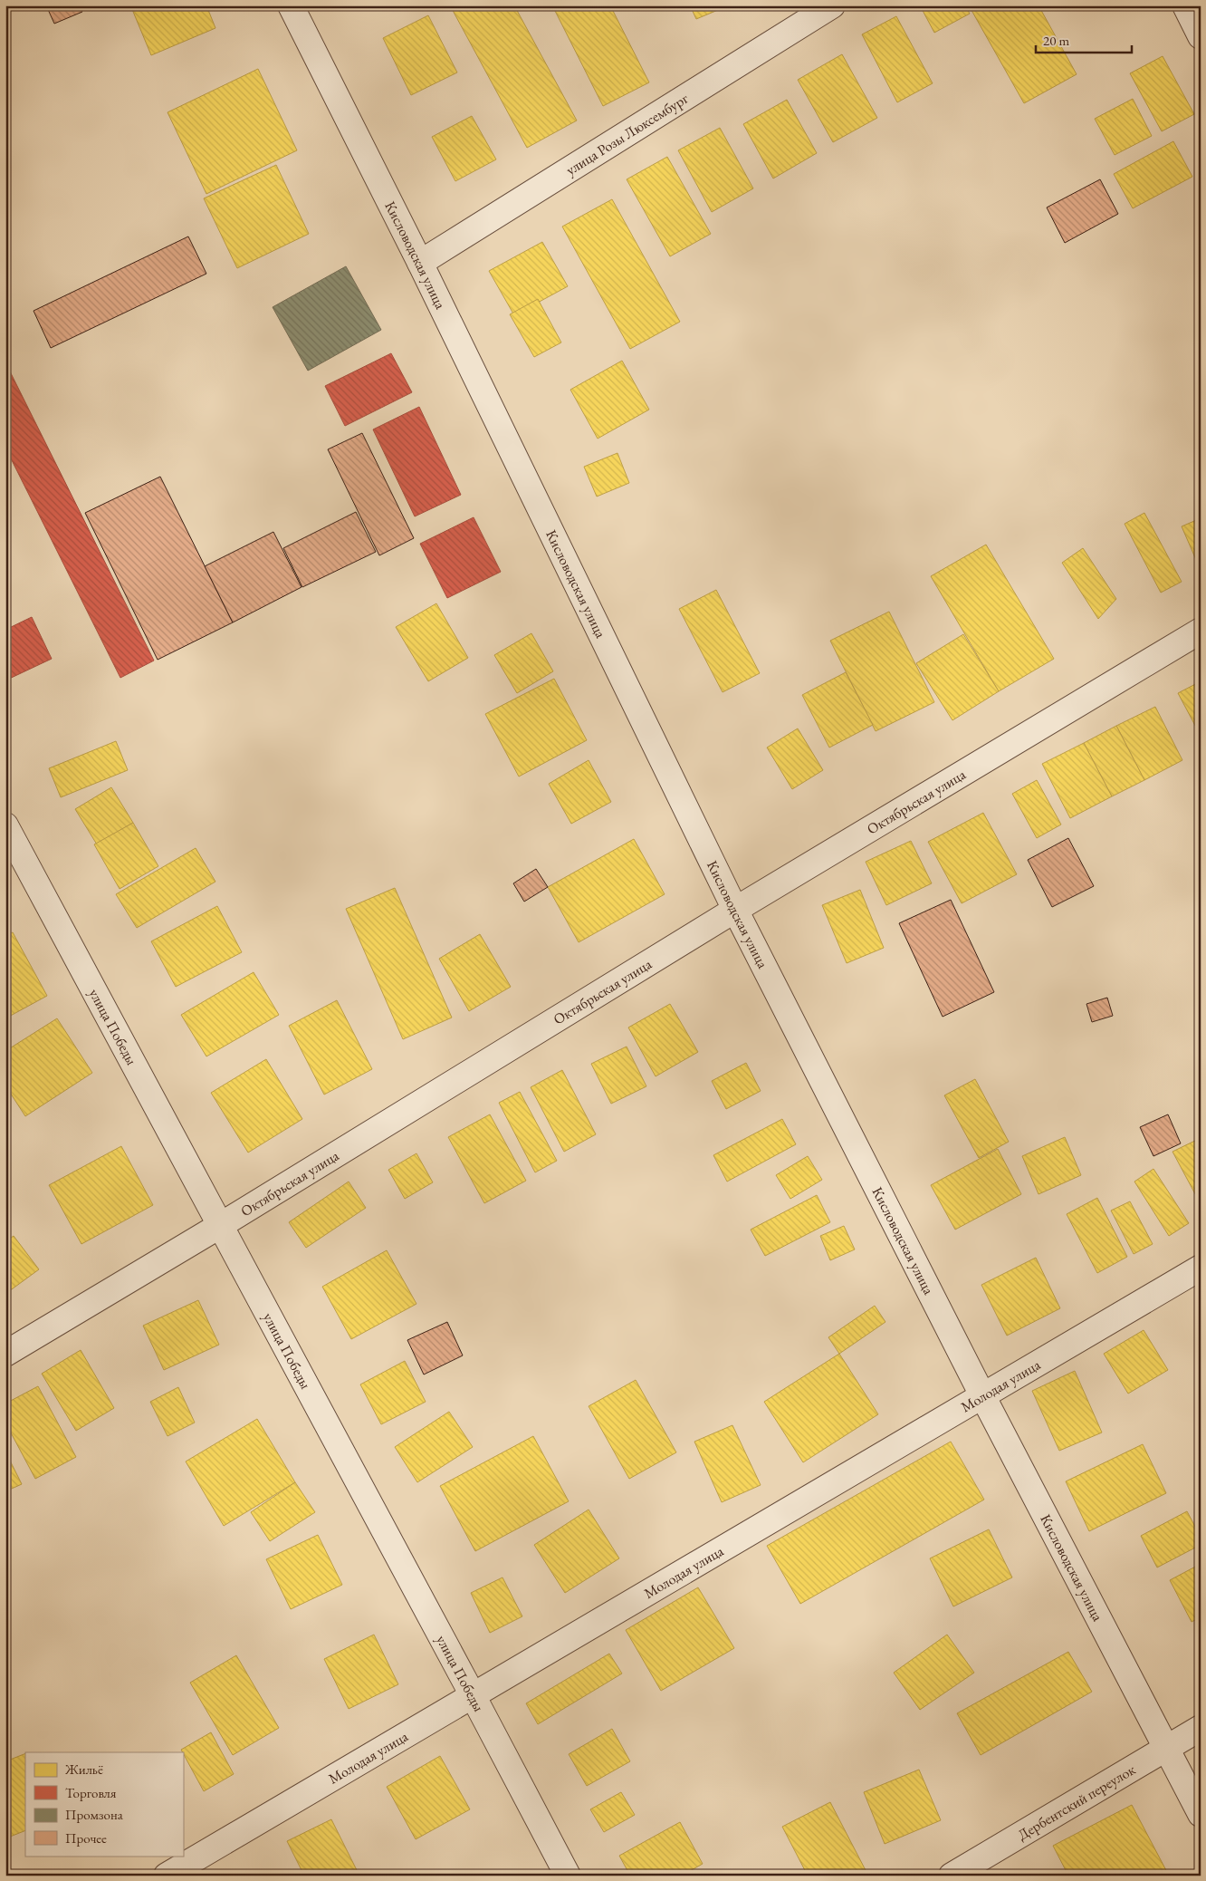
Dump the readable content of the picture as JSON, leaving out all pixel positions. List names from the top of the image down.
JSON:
{
  "streets": {
    "street": [
      "улица Розы Люксембург",
      "Кисловодская улица",
      "Октябрьская улица",
      "улица Победы",
      "Молодая улица",
      "Дербентский переулок"
    ]
  },
  "crossings": [
    ["улица Розы Люксембург", "Кисловодская улица"],
    ["Кисловодская улица", "Октябрьская улица"],
    ["Кисловодская улица", "Молодая улица"],
    ["Кисловодская улица", "Дербентский переулок"],
    ["Октябрьская улица", "улица Победы"],
    ["улица Победы", "Молодая улица"]
  ],
  "legend": [
    "Жильё",
    "Торговля",
    "Промзона",
    "Прочее"
  ],
  "scale_bar": "20 m"
}
